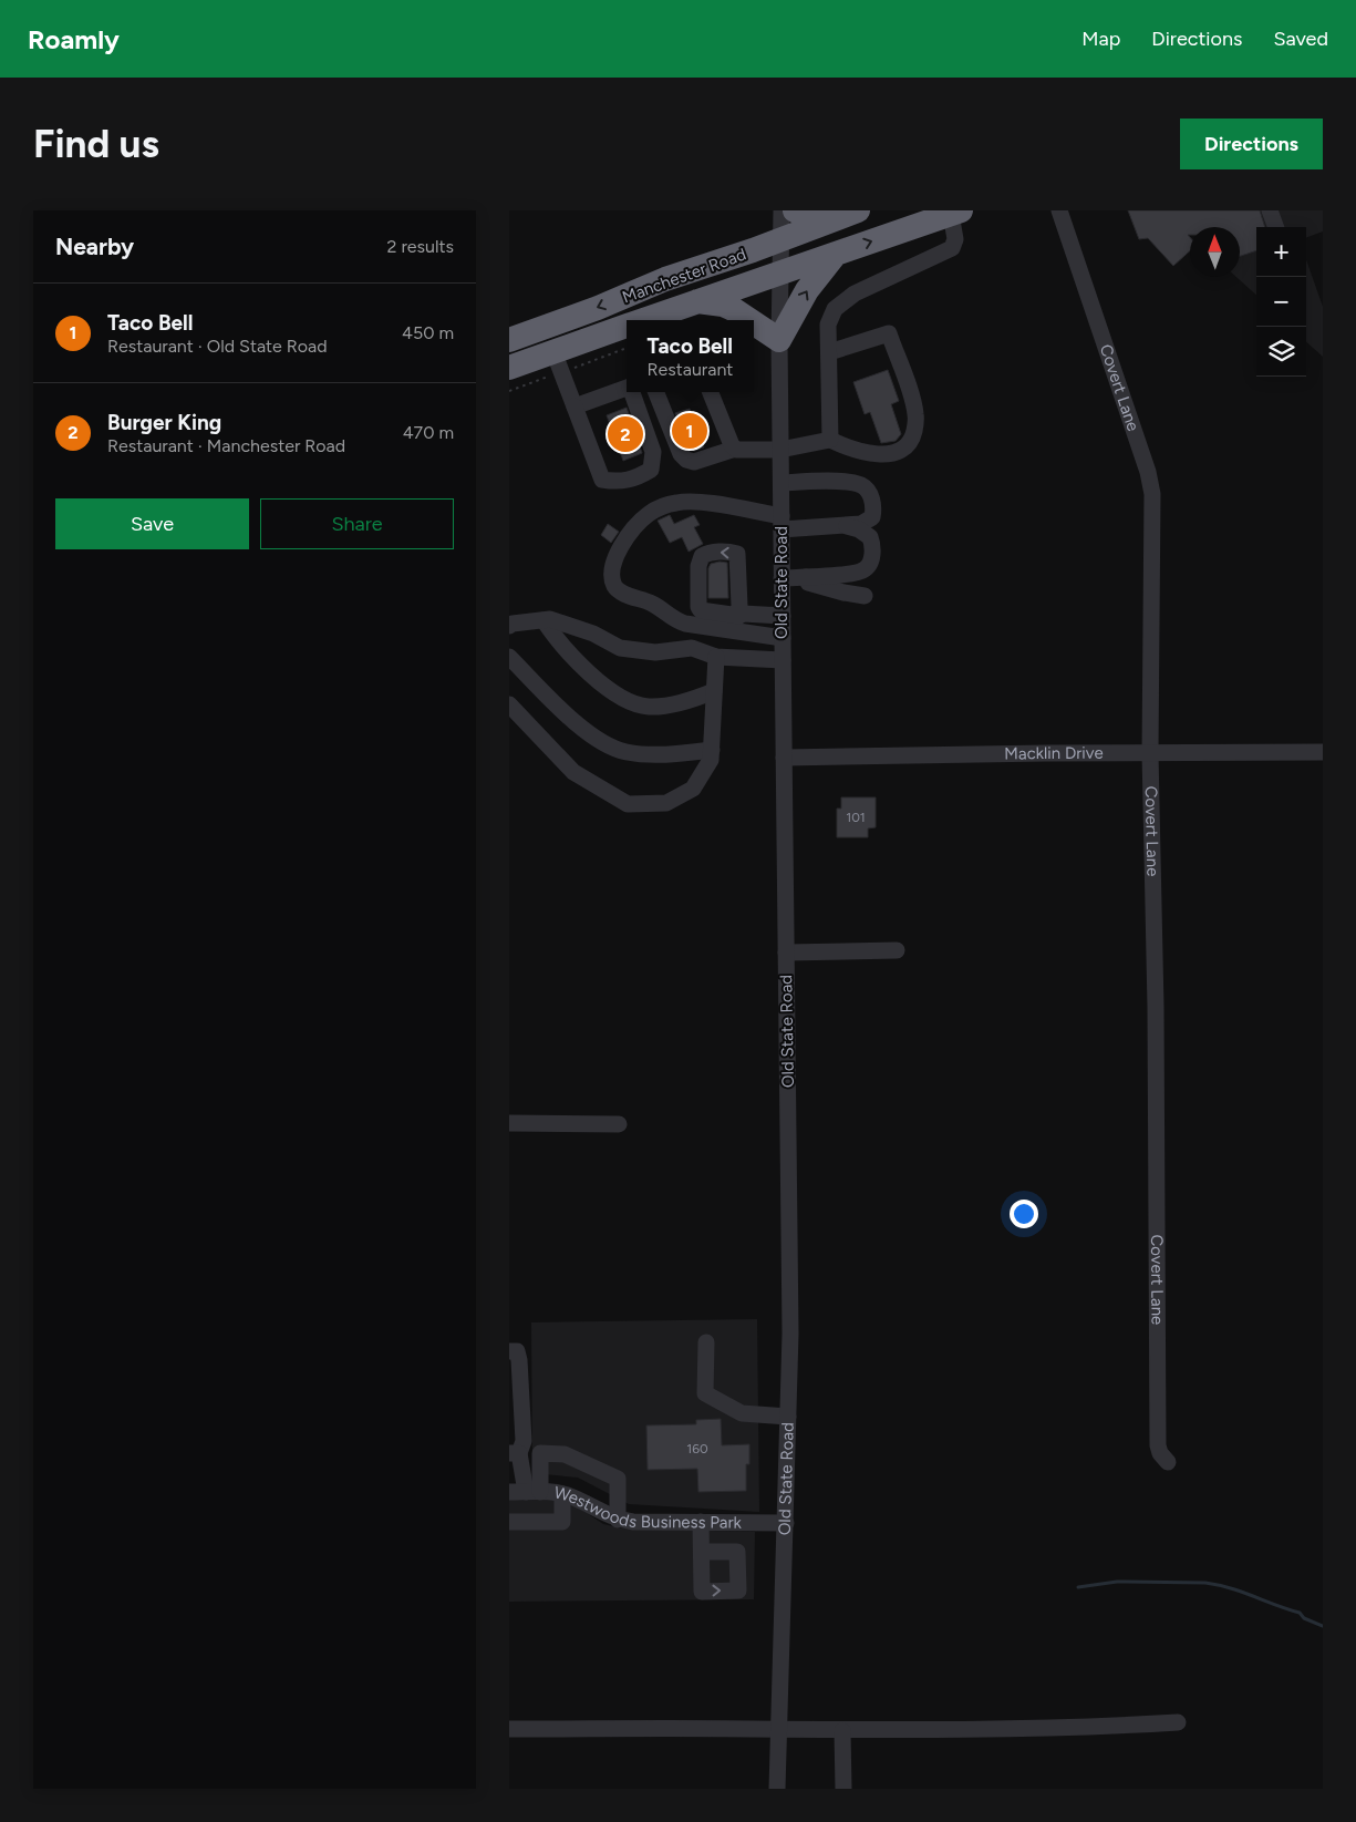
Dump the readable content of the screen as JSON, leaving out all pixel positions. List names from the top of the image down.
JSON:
{
  "streets": {
    "highway": ["Manchester Road"],
    "street": [
      "Covert Lane",
      "Old State Road",
      "Macklin Drive",
      "Westwoods Business Park"
    ]
  },
  "crossings": [
    ["Manchester Road", "Old State Road"],
    ["Covert Lane", "Macklin Drive"],
    ["Old State Road", "Macklin Drive"],
    ["Old State Road", "Westwoods Business Park"]
  ],
  "house_numbers": ["101", "160"],
  "north": "top",
  "page": {
    "header": "Roamly",
    "nav": ["Map", "Directions", "Saved"],
    "buttons": [
      "Directions",
      ["Save", "Share"]
    ],
    "title": "Find us",
    "heading": ["Nearby", "2 results"],
    "map_buttons": ["+", "−"],
    "list": [
      {
        "mark": "1",
        "name": "Taco Bell",
        "note": "Restaurant · Old State Road",
        "value": "450 m"
      },
      {
        "mark": "2",
        "name": "Burger King",
        "note": "Restaurant · Manchester Road",
        "value": "470 m"
      }
    ],
    "popup": ["Taco Bell", "Restaurant"],
    "pins": ["1", "2"]
  }
}
